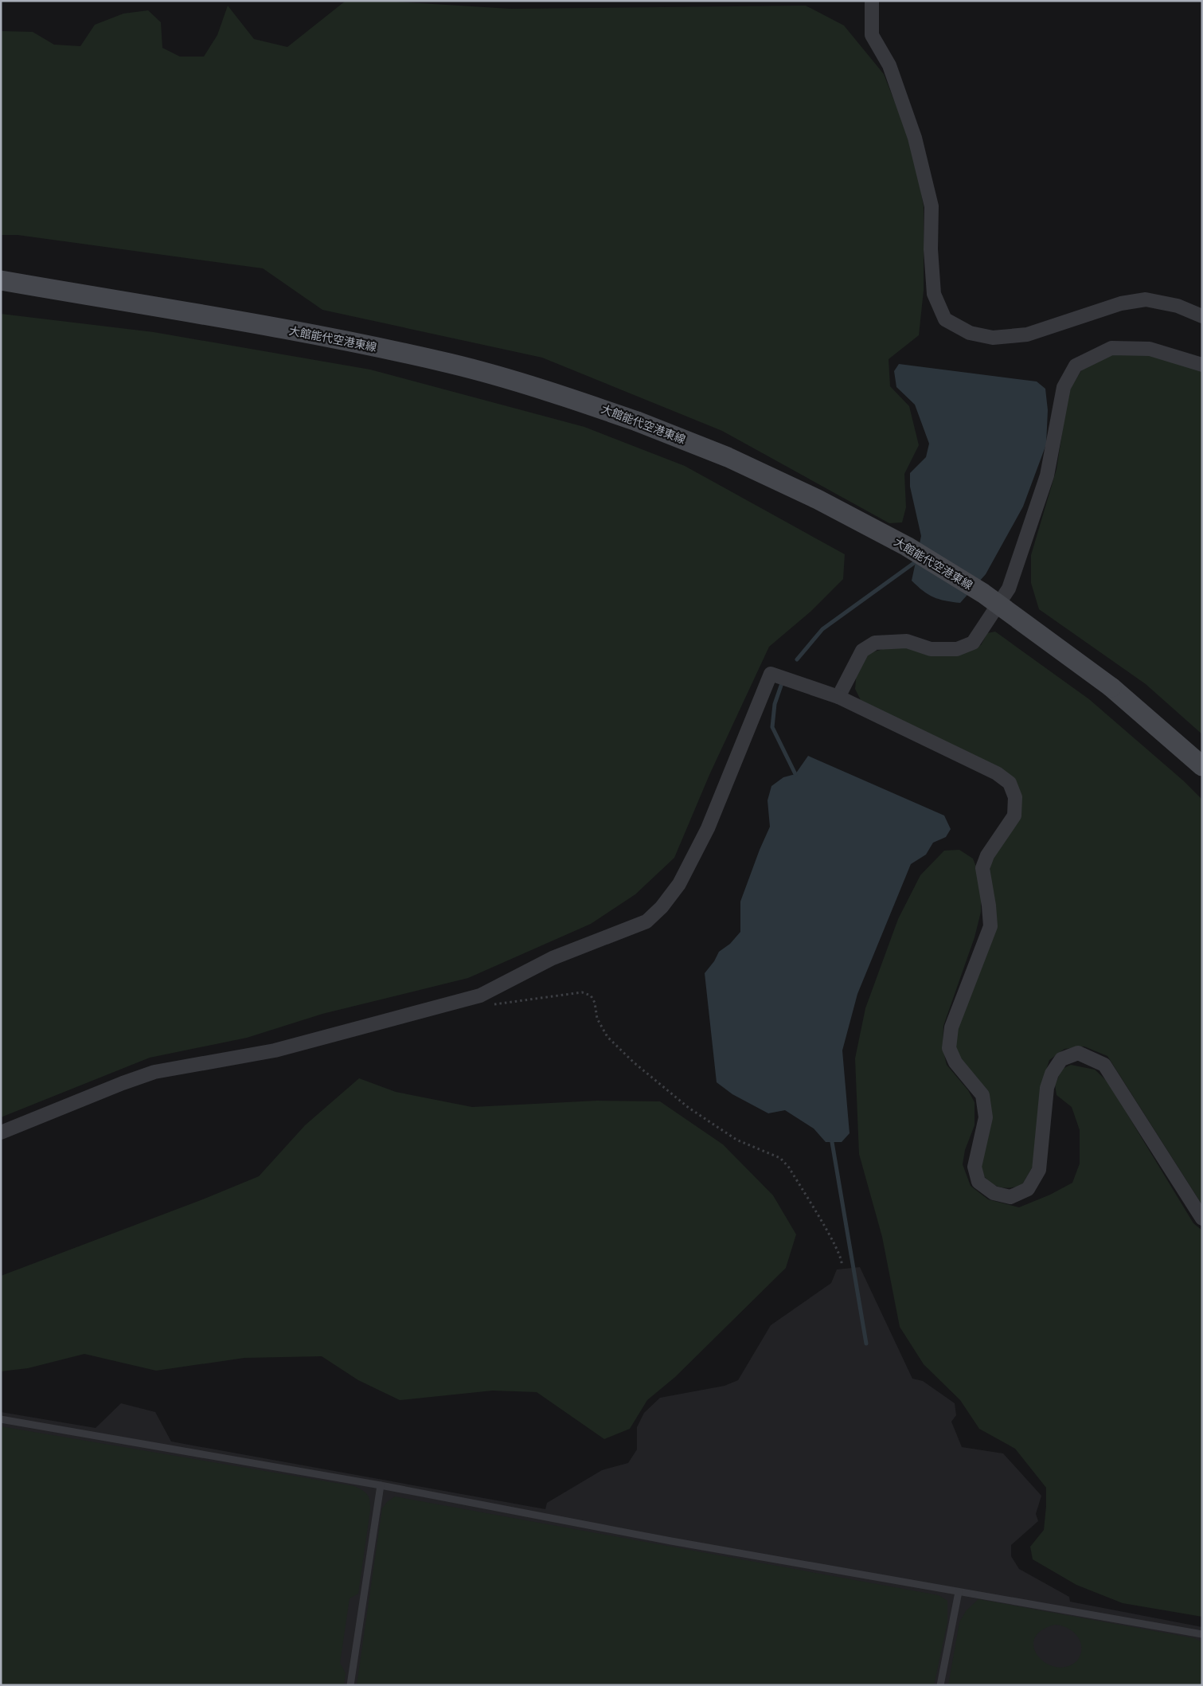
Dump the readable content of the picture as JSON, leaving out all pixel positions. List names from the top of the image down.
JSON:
{
  "streets": {
    "main road": ["大館能代空港東線"]
  }
}
